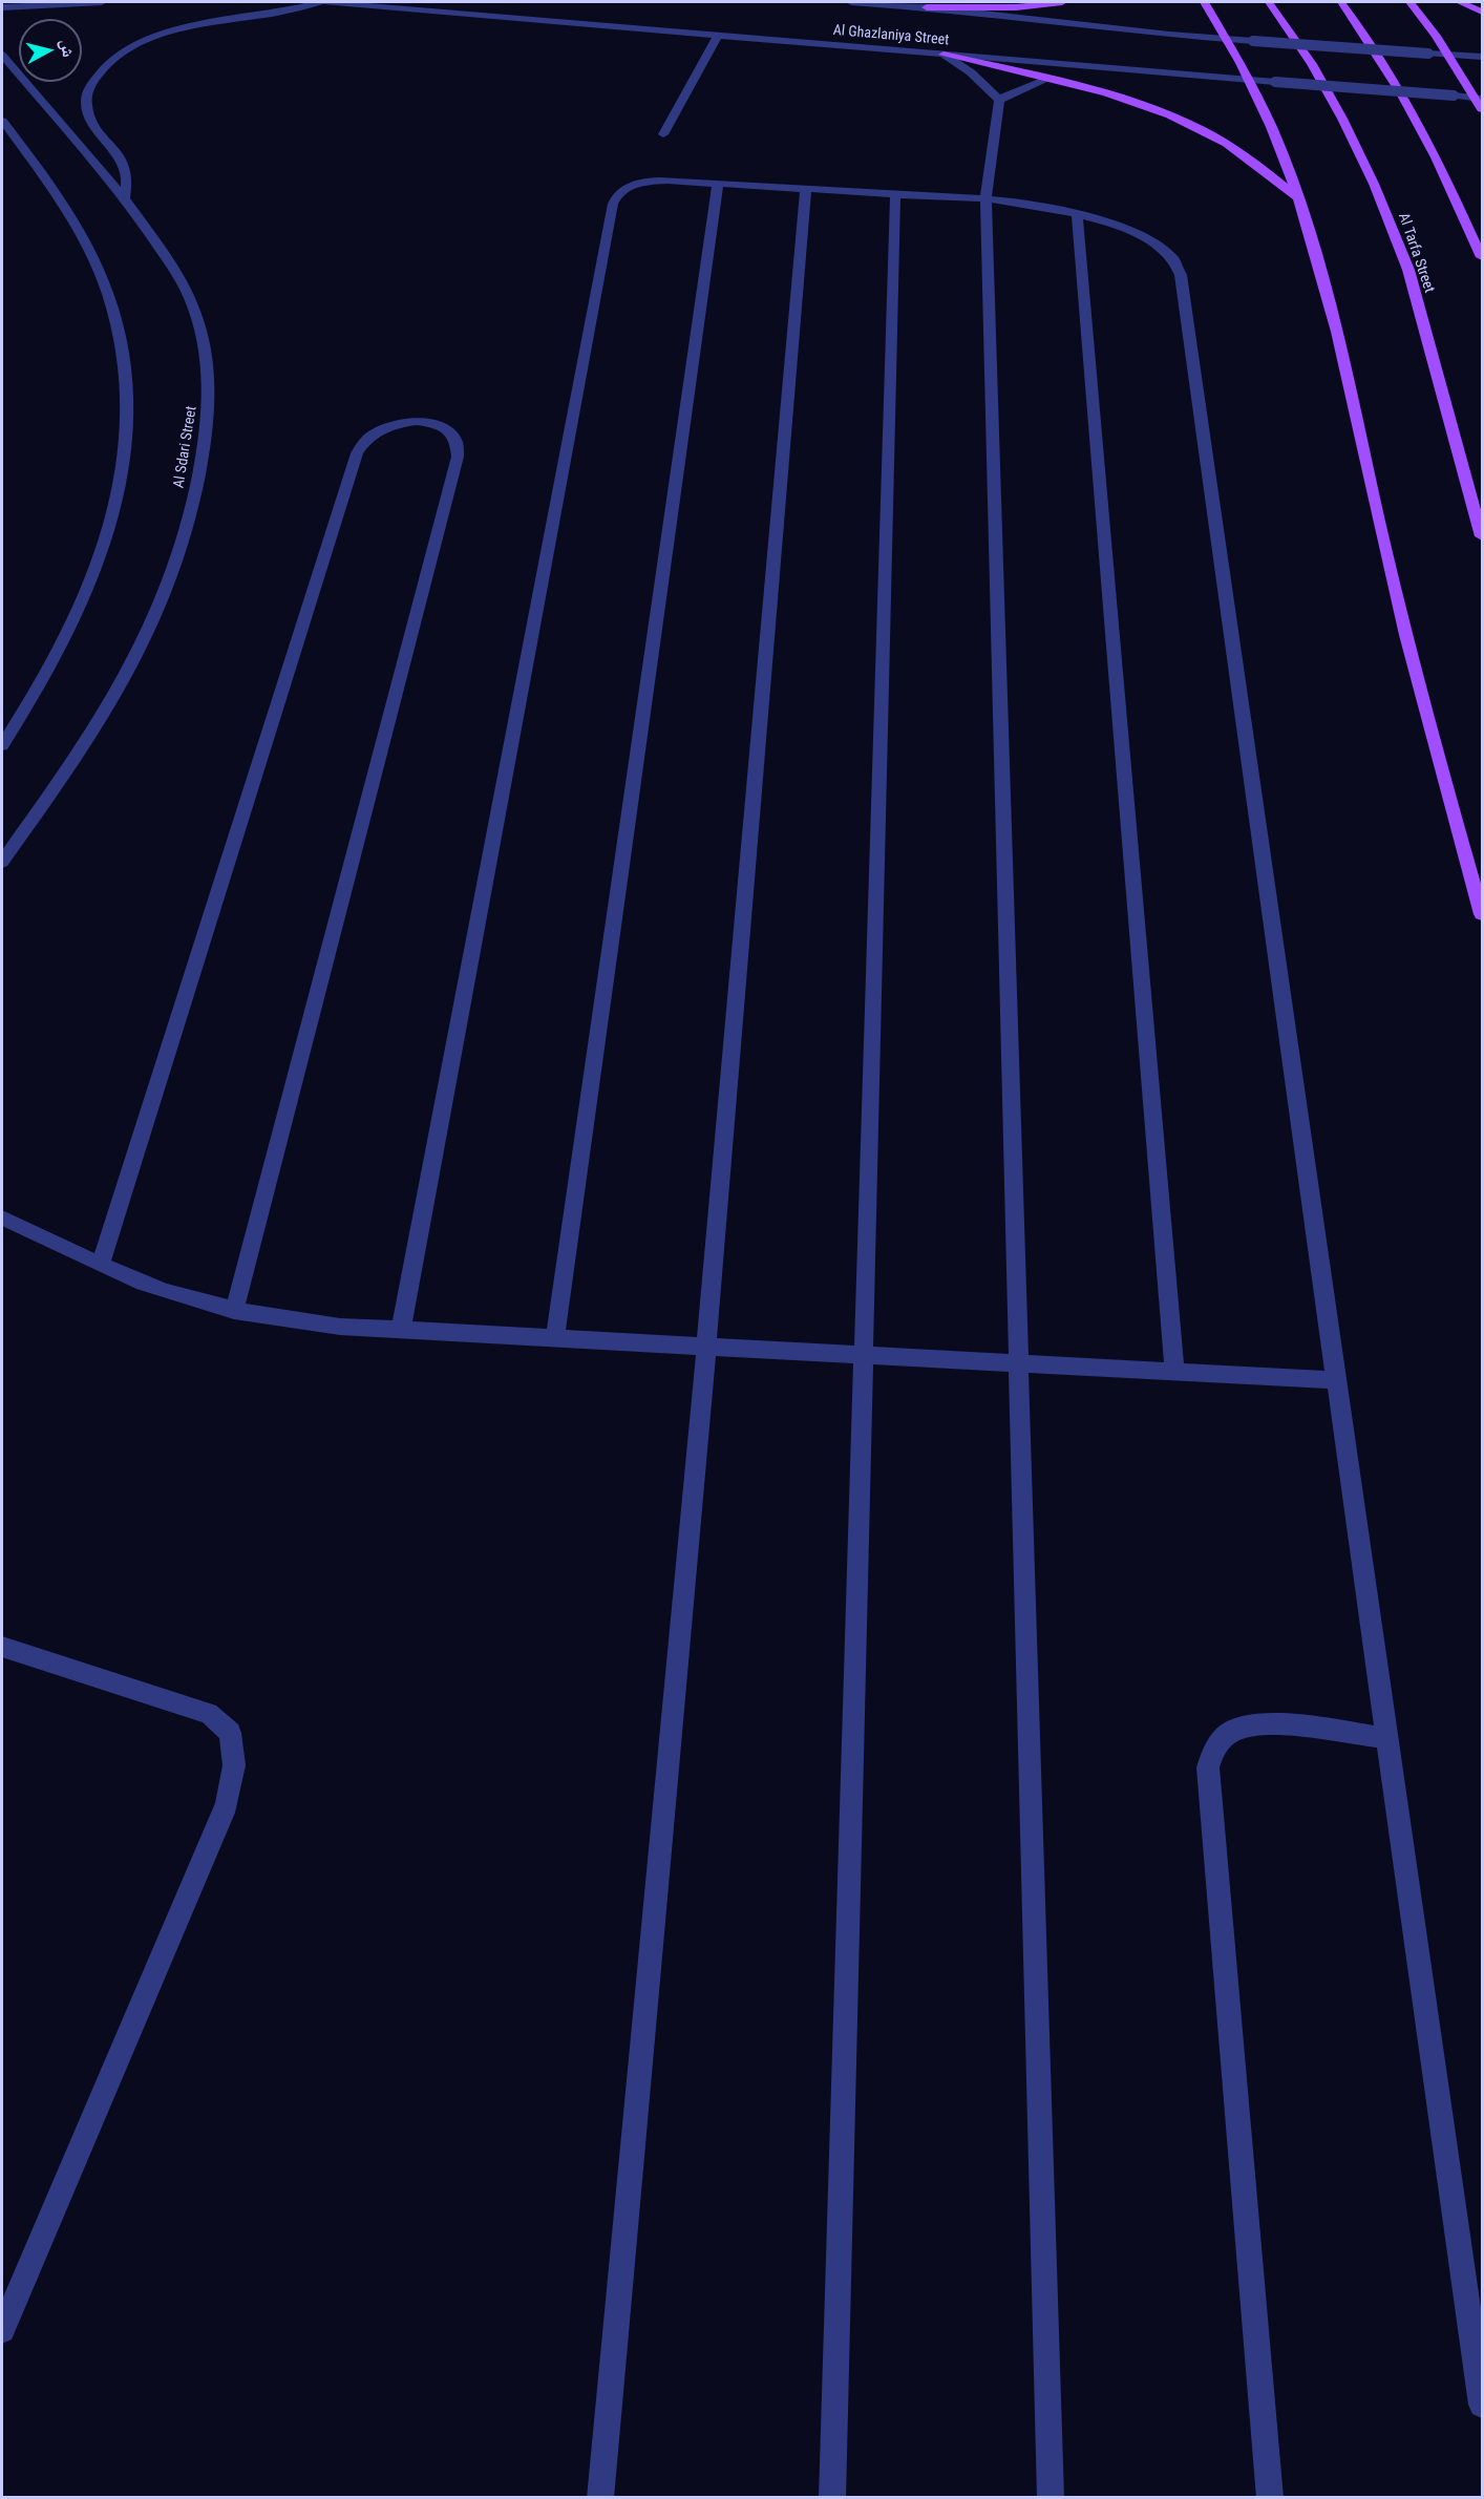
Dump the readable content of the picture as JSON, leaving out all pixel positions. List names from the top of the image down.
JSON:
{
  "streets": {
    "main road": ["Al Tarfa Street"],
    "street": ["Al Ghazlaniya Street", "Al Sdari Street"]
  },
  "north": "right"
}
